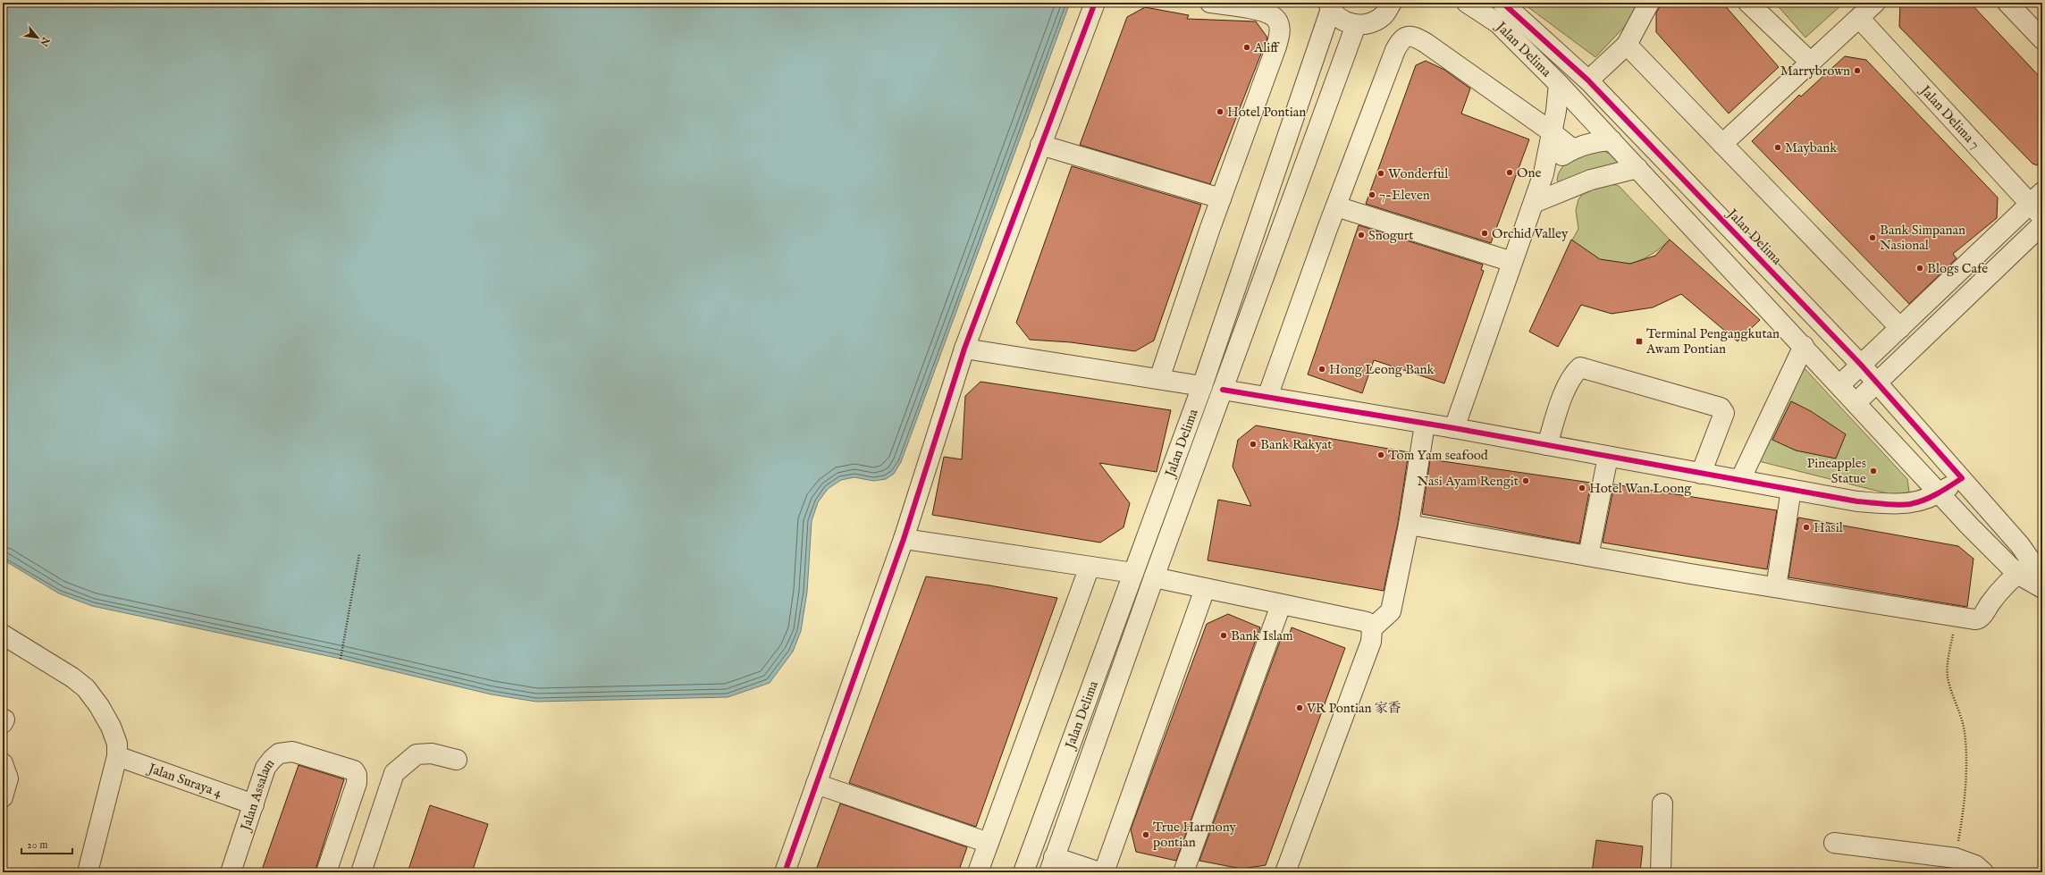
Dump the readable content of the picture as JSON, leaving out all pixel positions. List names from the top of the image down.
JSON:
{
  "streets": {
    "street": [
      "Jalan Delima",
      "Jalan Delima 7",
      "Jalan Suraya 4",
      "Jalan Assalam"
    ]
  },
  "crossings": [
    ["Jalan Suraya 4", "Jalan Assalam"]
  ],
  "places": {
    "other": [
      "Aliff",
      "Marrybrown",
      "Hotel Pontian",
      "Maybank",
      "One",
      "Wonderful",
      "7-Eleven",
      "Orchid Valley",
      "Snogurt",
      "Bank Simpanan Nasional",
      "Blogs Cafe",
      "Hong Leong Bank",
      "Bank Rakyat",
      "Tom Yam seafood",
      "Pineapples Statue",
      "Nasi Ayam Rengit",
      "Hotel Wan Loong",
      "Hasil",
      "Bank Islam",
      "VR Pontian 家香",
      "True Harmony pontian"
    ],
    "transit": ["Terminal Pengangkutan Awam Pontian"]
  },
  "scale_bar": "20 m",
  "north": "bottom right"
}
